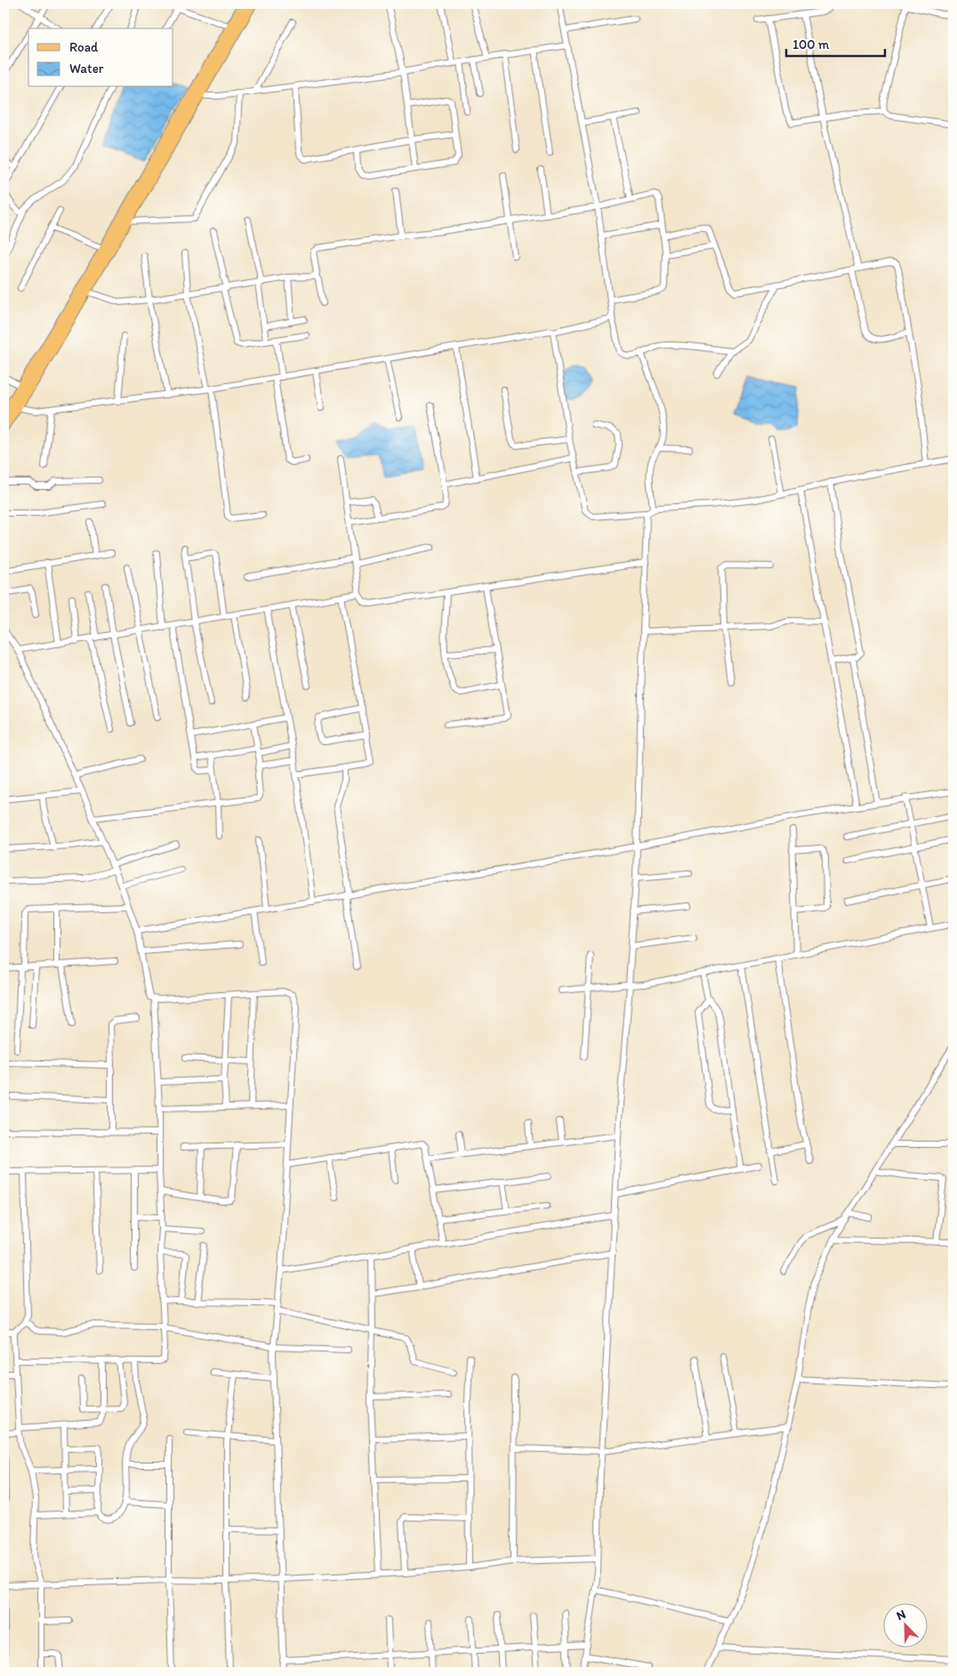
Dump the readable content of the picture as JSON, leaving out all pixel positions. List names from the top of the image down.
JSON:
{
  "legend": ["Road", "Water"],
  "scale_bar": "100 m",
  "north": "top left"
}
